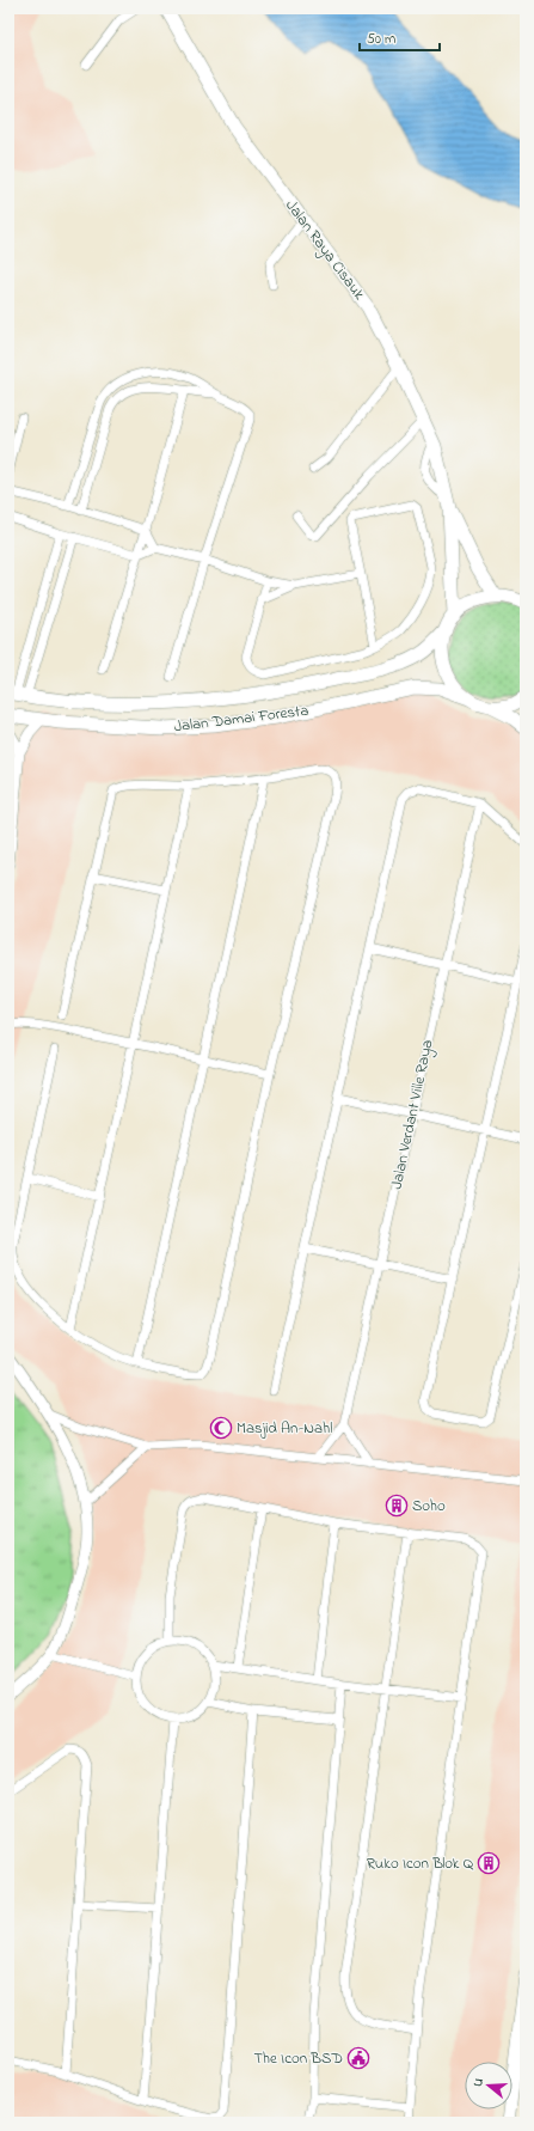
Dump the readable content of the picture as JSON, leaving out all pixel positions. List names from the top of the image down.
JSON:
{
  "streets": {
    "main road": ["Jalan Raya Cisauk", "Jalan Damai Foresta"],
    "street": ["Jalan Verdant Ville Raya"]
  },
  "places": {
    "mosque": ["Masjid An-Nahl"],
    "building": ["Soho", "Ruko Icon Blok Q"],
    "public building": ["The Icon BSD"]
  },
  "scale_bar": "50 m",
  "north": "left"
}
